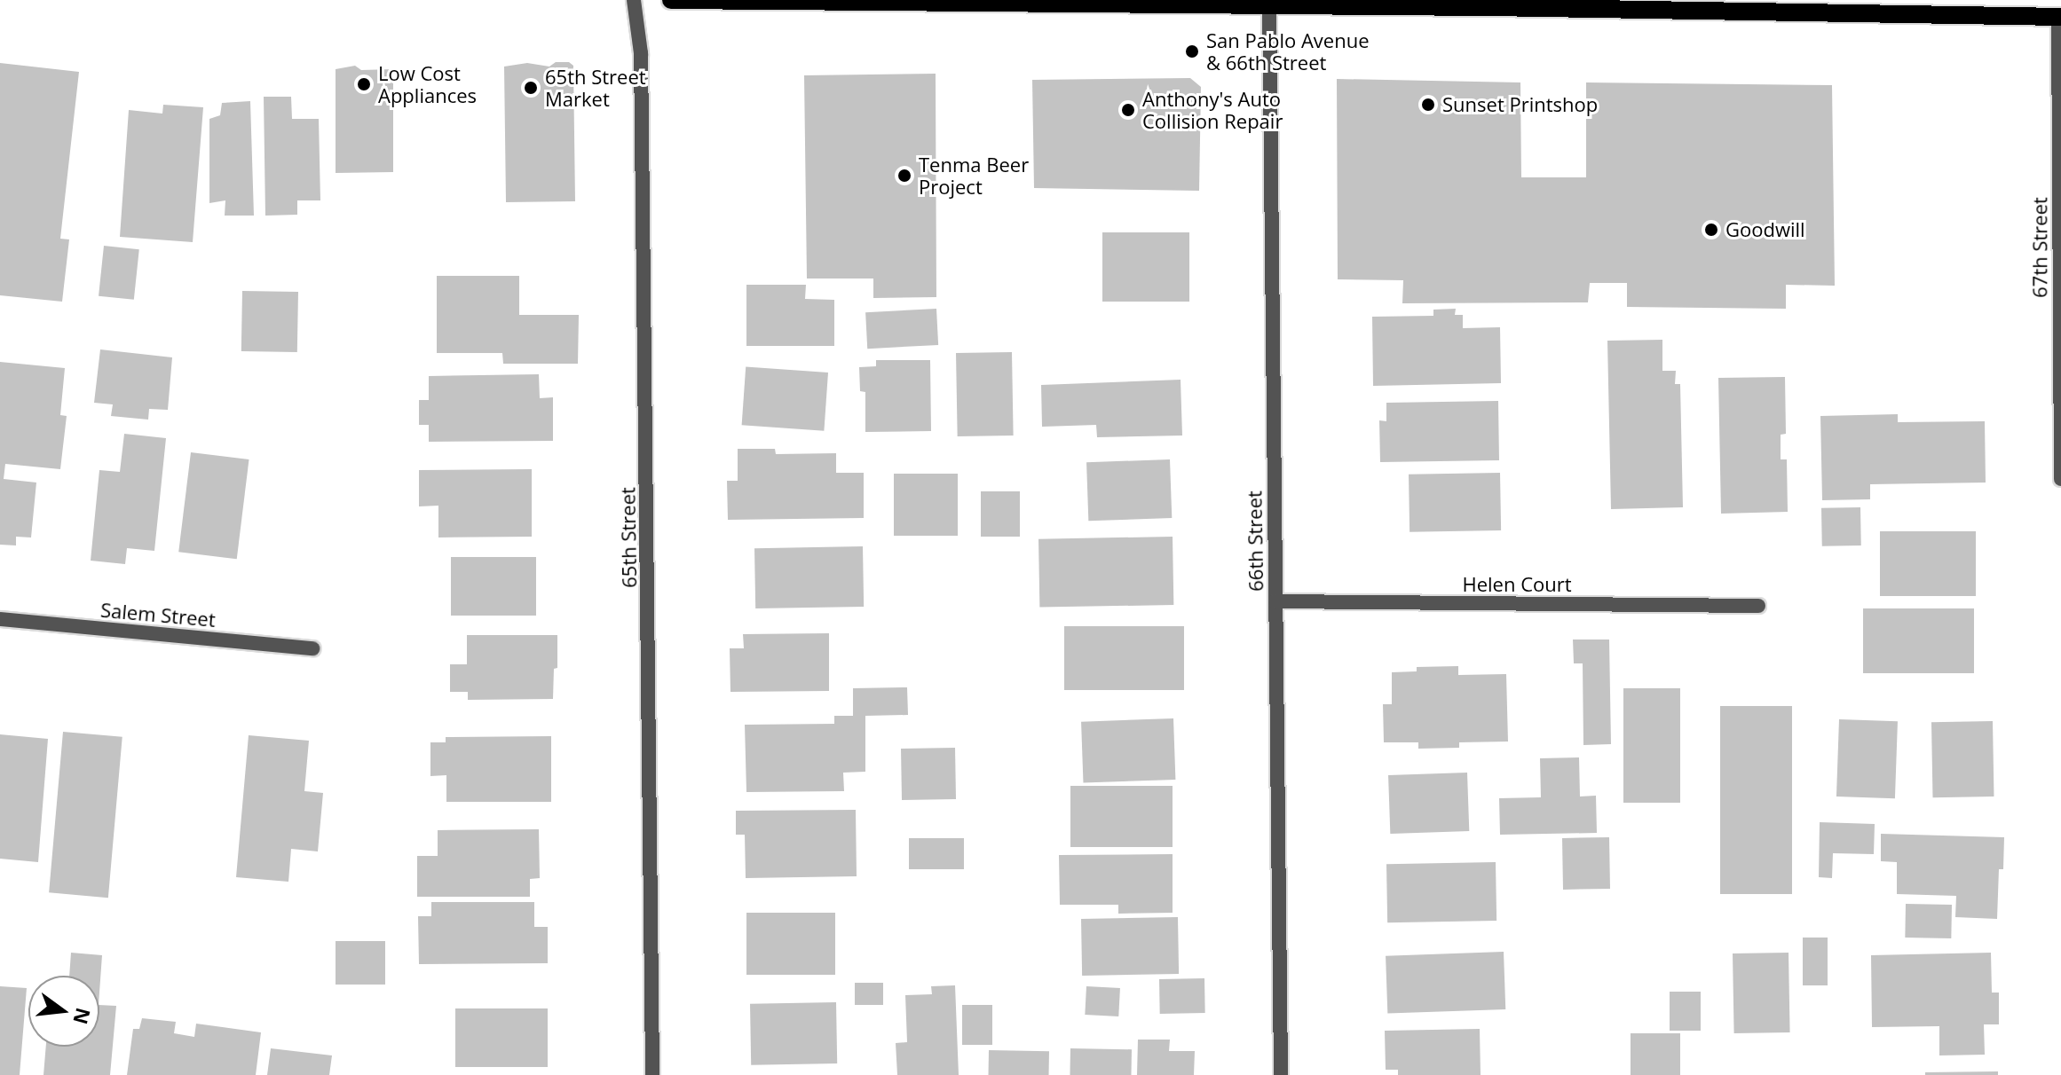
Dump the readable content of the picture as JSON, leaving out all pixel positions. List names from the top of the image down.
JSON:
{
  "streets": {
    "street": [
      "67th Street",
      "65th Street",
      "66th Street",
      "Helen Court",
      "Salem Street"
    ]
  },
  "crossings": [
    ["66th Street", "Helen Court"]
  ],
  "places": [
    "San Pablo Avenue & 66th Street",
    "Low Cost Appliances",
    "65th Street Market",
    "Sunset Printshop",
    "Anthony's Auto Collision Repair",
    "Tenma Beer Project",
    "Goodwill"
  ],
  "north": "right"
}
